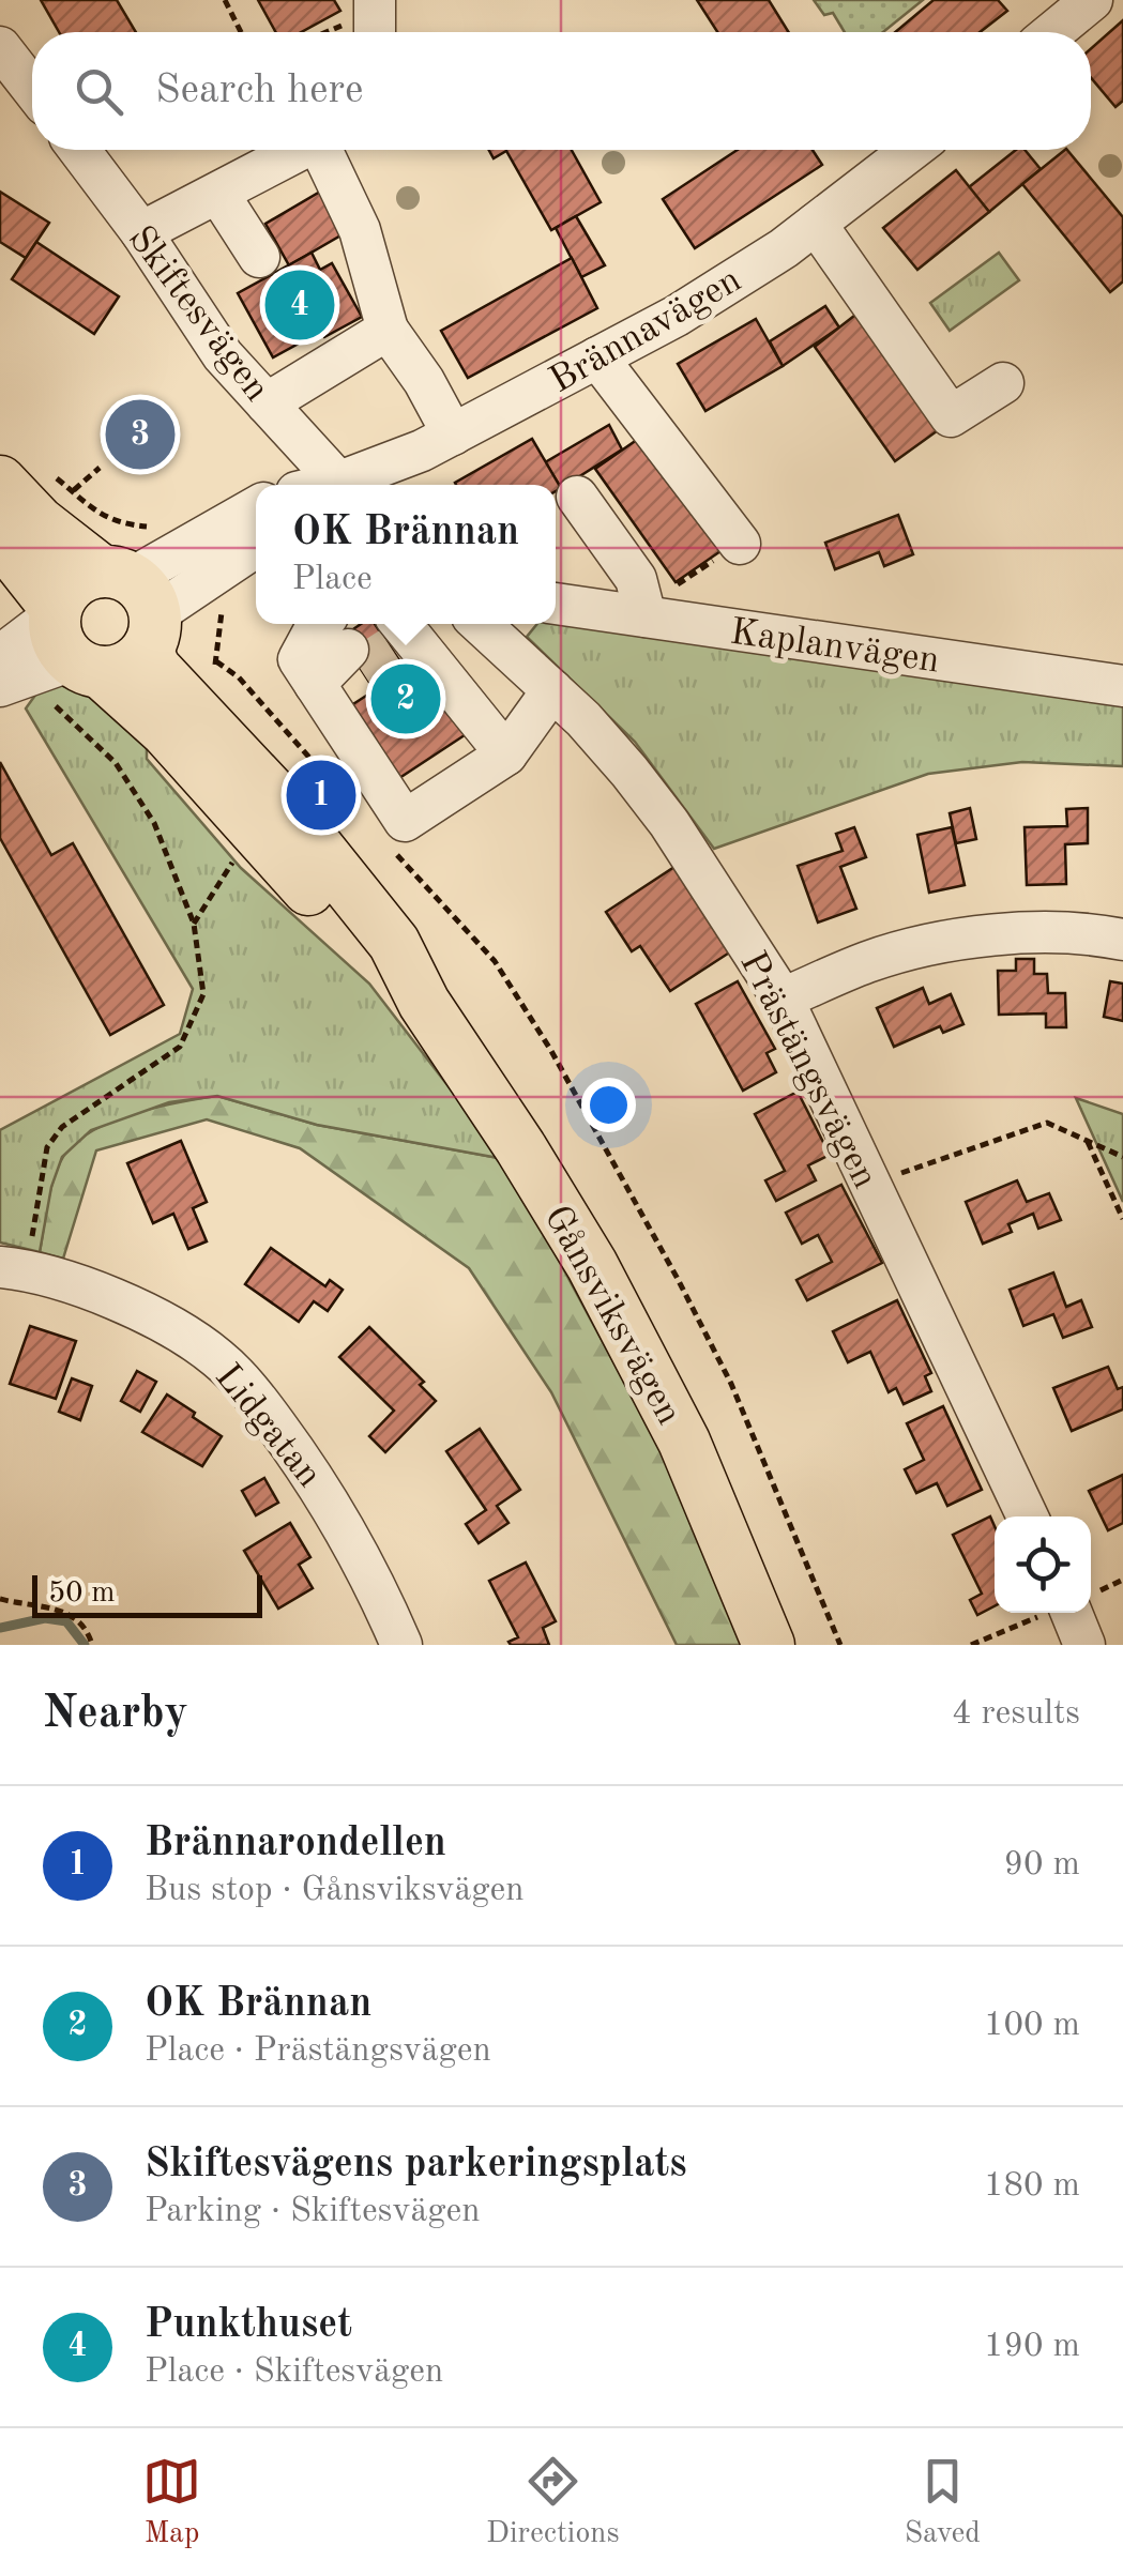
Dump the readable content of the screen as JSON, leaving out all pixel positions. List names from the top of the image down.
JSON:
{
  "streets": {
    "main road": ["Gånsviksvägen"],
    "street": [
      "Skiftesvägen",
      "Brännavägen",
      "Kaplanvägen",
      "Prästängsvägen",
      "Lidgatan"
    ]
  },
  "scale_bar": "50 m",
  "page": {
    "search": "Search here",
    "pins": [
      "4",
      "3",
      "2",
      "1"
    ],
    "popup": ["OK Brännan", "Place"],
    "scale": "50 m",
    "heading": ["Nearby", "4 results"],
    "list": [
      {
        "mark": "1",
        "name": "Brännarondellen",
        "note": "Bus stop · Gånsviksvägen",
        "value": "90 m"
      },
      {
        "mark": "2",
        "name": "OK Brännan",
        "note": "Place · Prästängsvägen",
        "value": "100 m"
      },
      {
        "mark": "3",
        "name": "Skiftesvägens parkeringsplats",
        "note": "Parking · Skiftesvägen",
        "value": "180 m"
      },
      {
        "mark": "4",
        "name": "Punkthuset",
        "note": "Place · Skiftesvägen",
        "value": "190 m"
      }
    ],
    "nav": ["Map", "Directions", "Saved"]
  }
}
